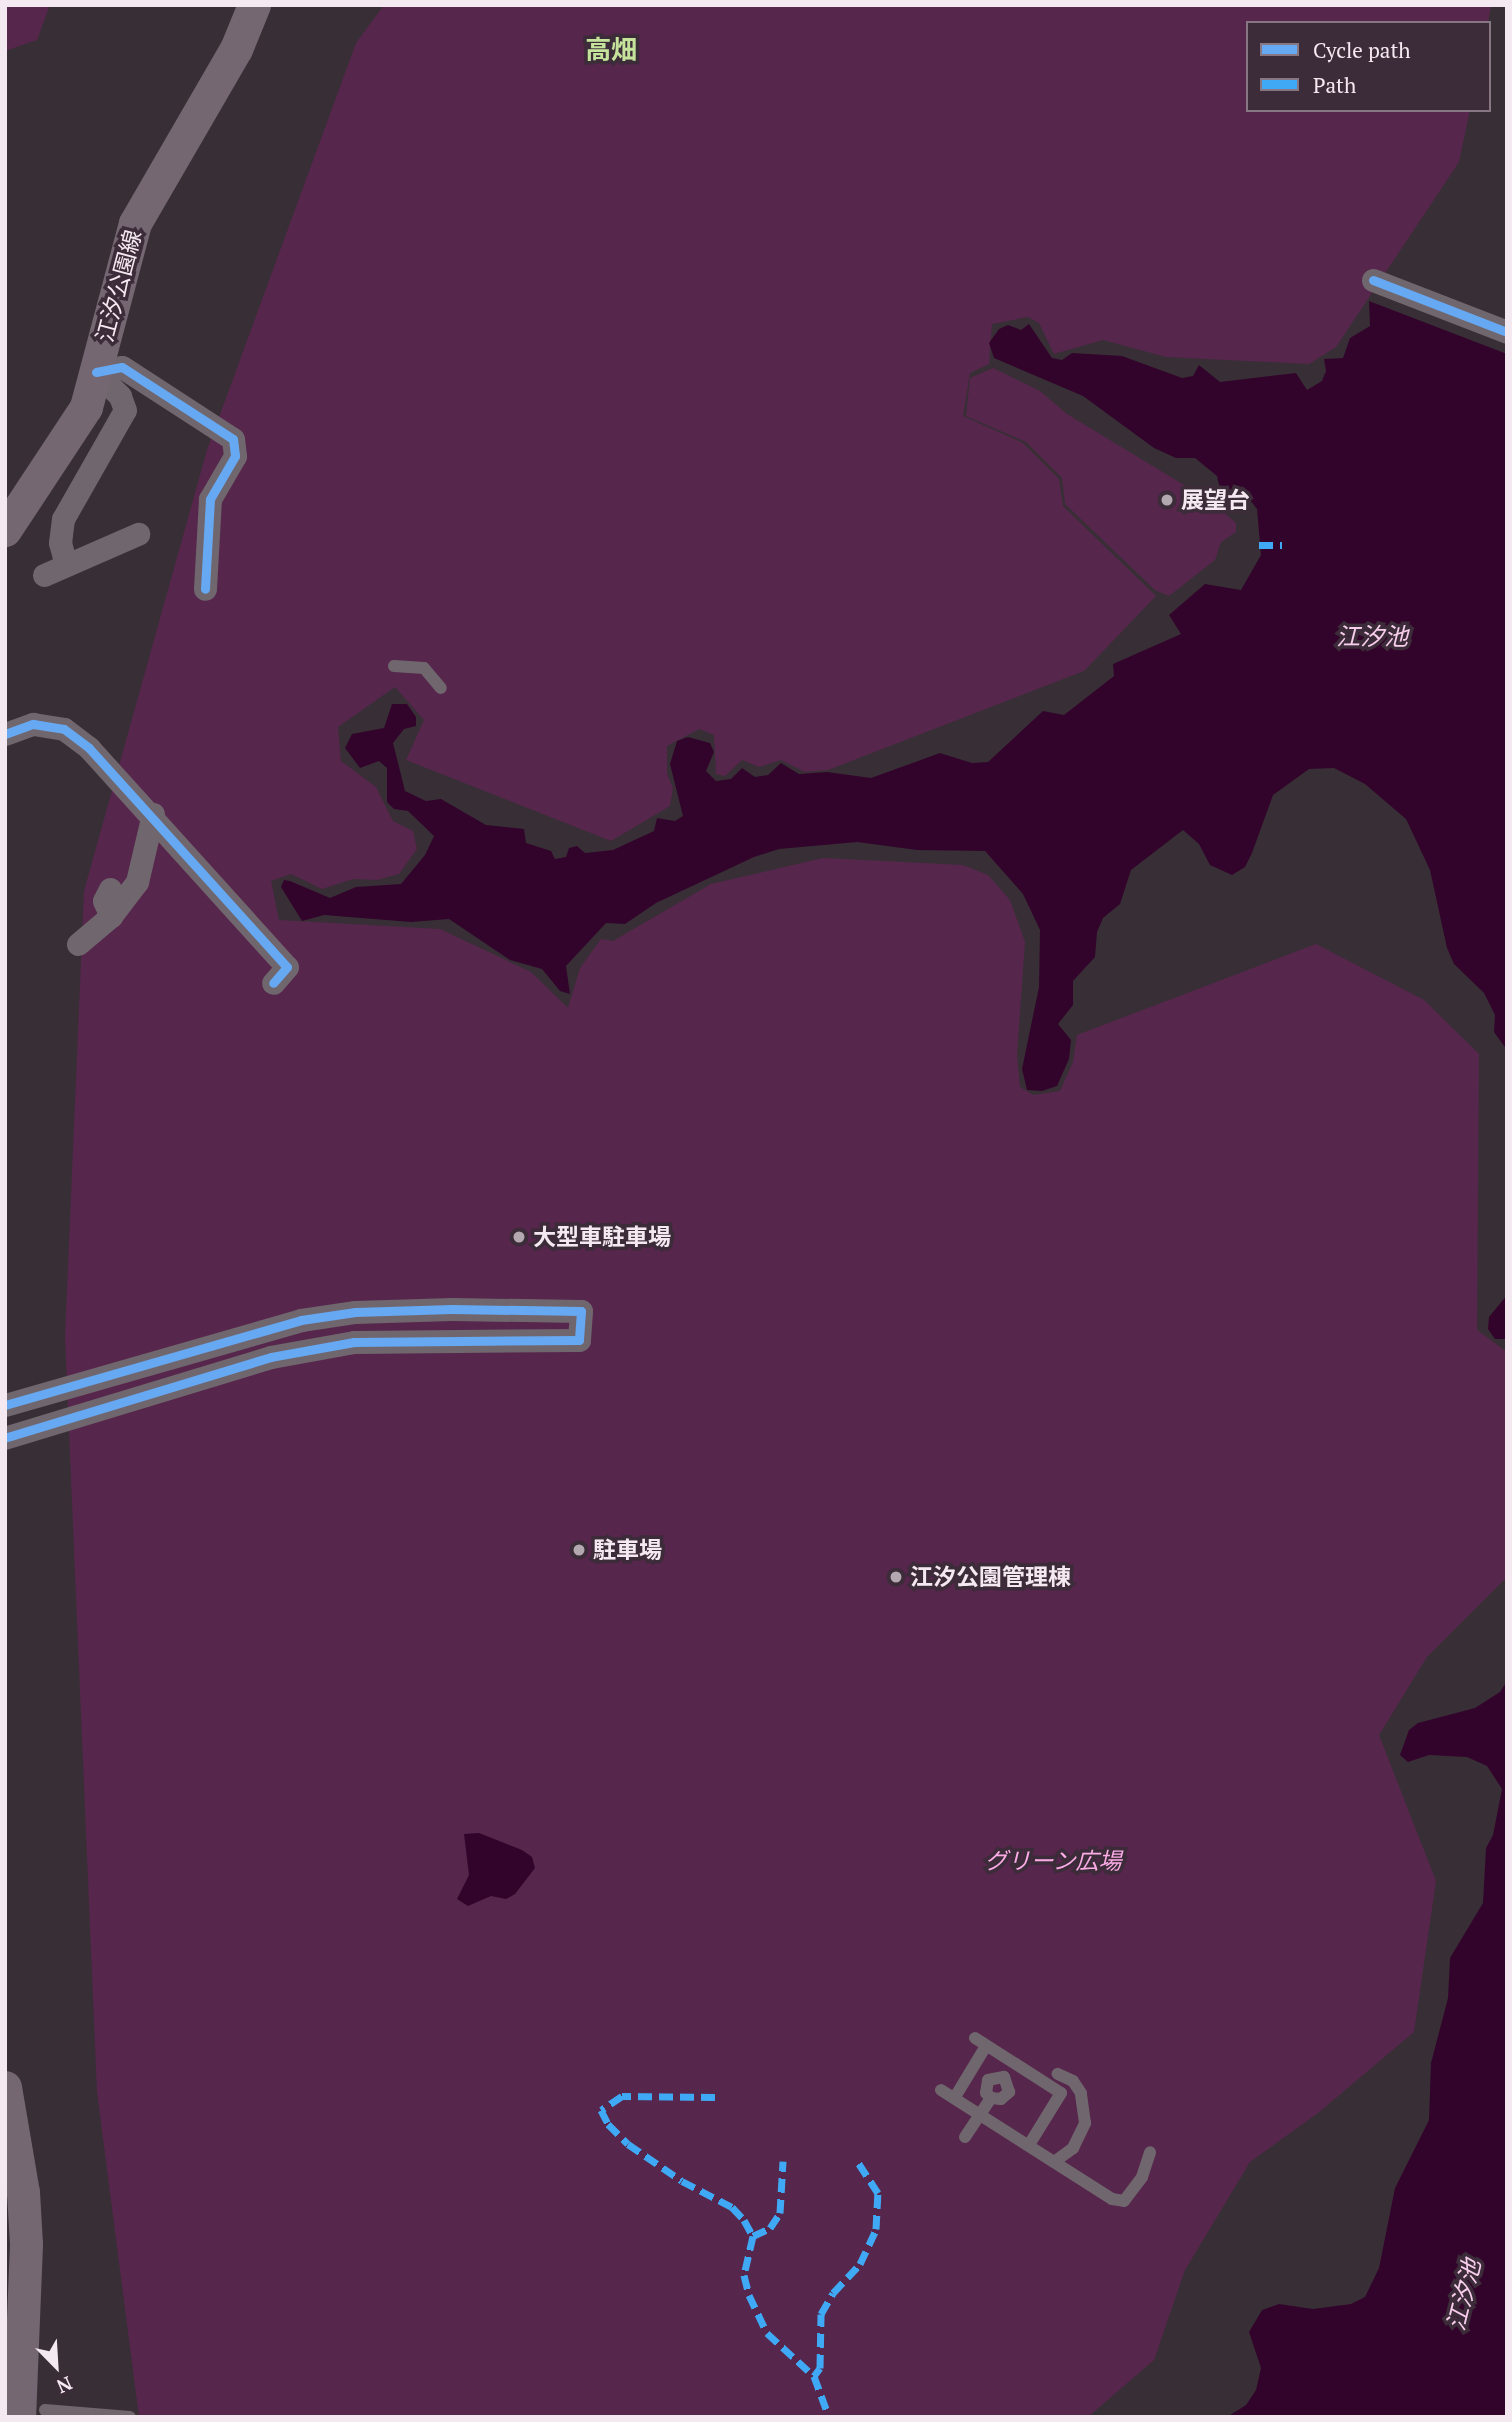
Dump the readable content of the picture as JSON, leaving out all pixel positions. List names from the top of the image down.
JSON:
{
  "streets": {
    "main road": ["江汐公園線"]
  },
  "districts": ["高畑"],
  "water": ["江汐池"],
  "parks": ["グリーン広場"],
  "places": [
    "展望台",
    "大型車駐車場",
    "駐車場",
    "江汐公園管理棟"
  ],
  "legend": ["Cycle path", "Path"],
  "north": "bottom right"
}
